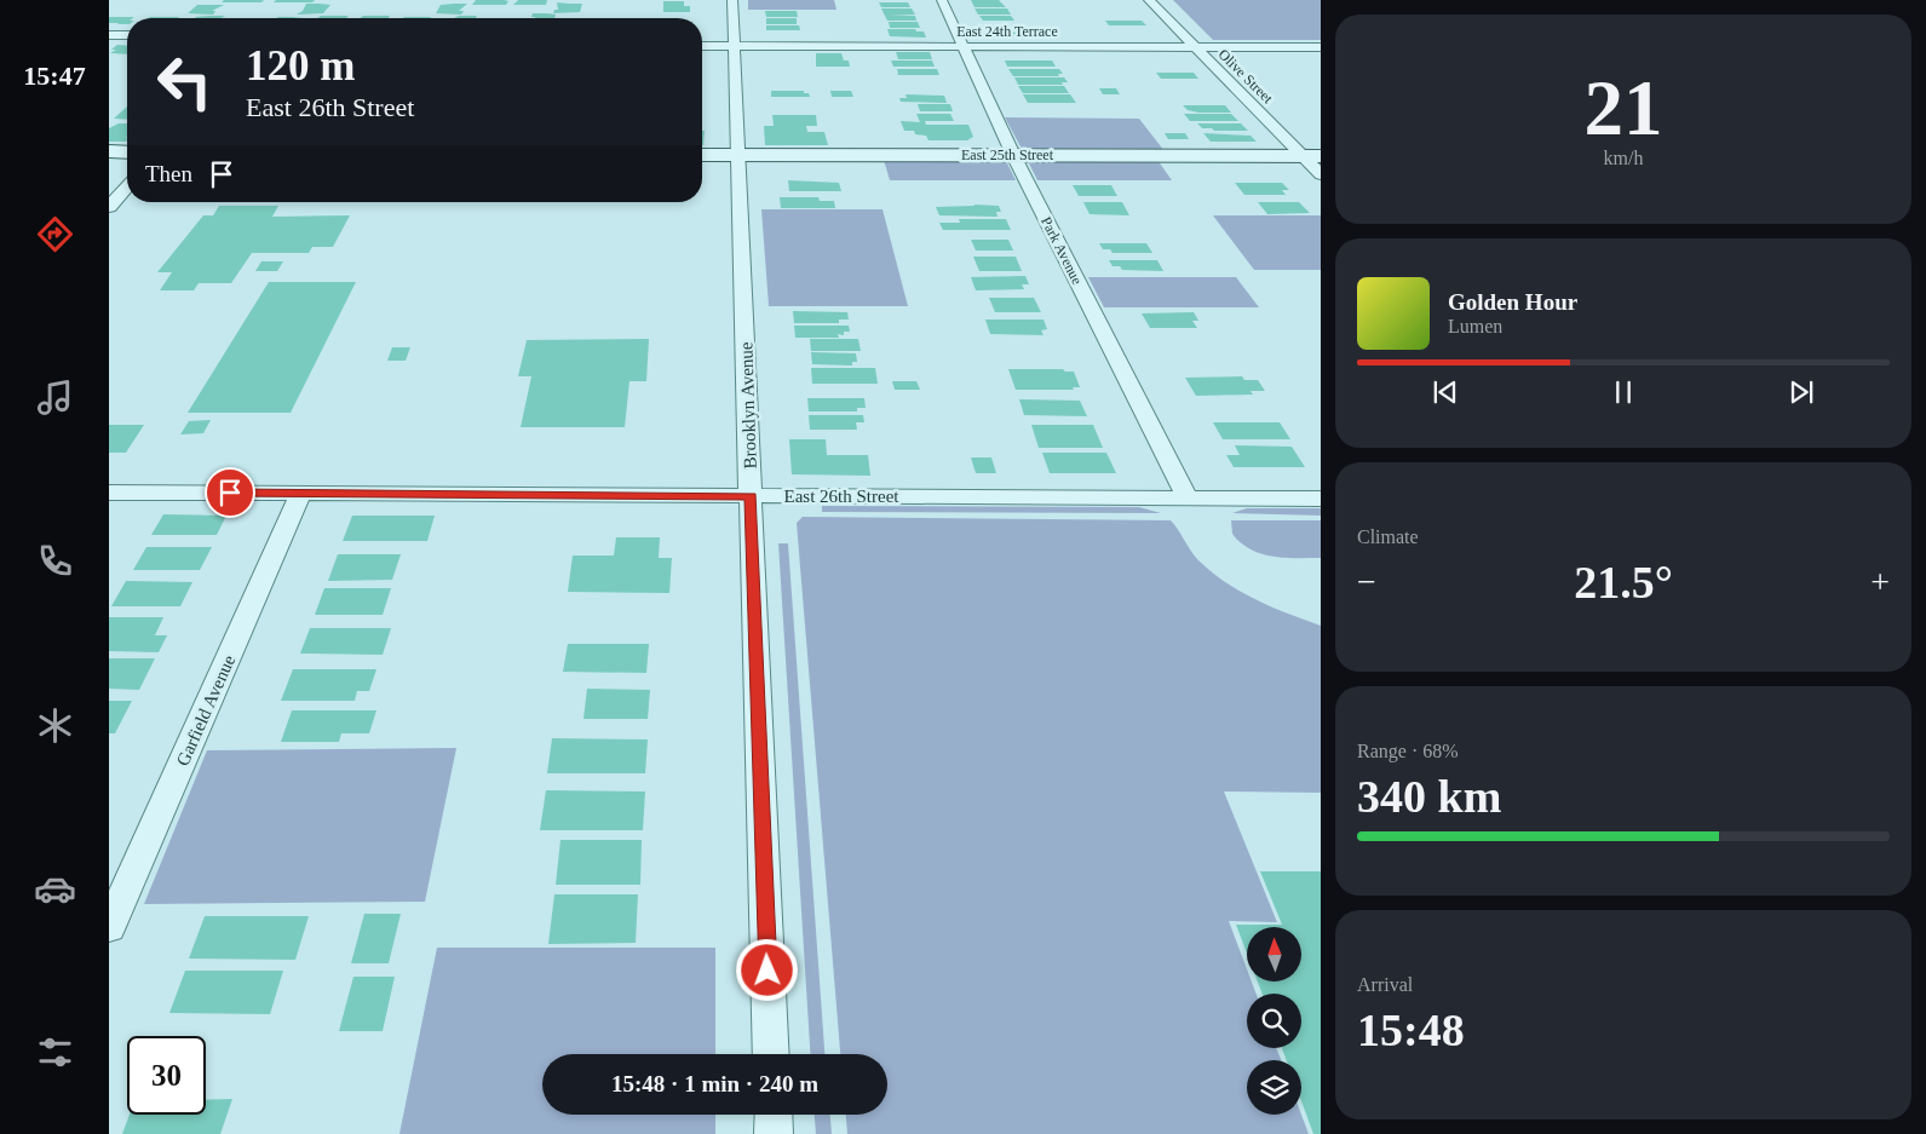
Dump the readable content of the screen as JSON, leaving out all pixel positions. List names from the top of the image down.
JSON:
{
  "streets": {
    "street": [
      "East 24th Terrace",
      "Olive Street",
      "East 25th Street",
      "Park Avenue",
      "Brooklyn Avenue",
      "East 26th Street",
      "Garfield Avenue"
    ]
  },
  "crossings": [
    ["East 24th Terrace", "Olive Street"],
    ["East 24th Terrace", "Park Avenue"],
    ["East 24th Terrace", "Brooklyn Avenue"],
    ["Olive Street", "East 25th Street"],
    ["East 25th Street", "Park Avenue"],
    ["East 25th Street", "Brooklyn Avenue"],
    ["Park Avenue", "East 26th Street"],
    ["Brooklyn Avenue", "East 26th Street"],
    ["East 26th Street", "Garfield Avenue"]
  ],
  "north": "top",
  "page": {
    "tabs": "15:47",
    "tile": [
      ["21", "km/h"],
      "Climate",
      ["Range · 68%", "340 km"],
      ["Arrival", "15:48"]
    ],
    "turn": ["120 m", "East 26th Street"],
    "then": "Then",
    "song": ["Golden Hour", "Lumen"],
    "heat": ["−", "21.5°", "+"],
    "limit": "30",
    "trip": "15:48 · 1 min · 240 m"
  }
}
